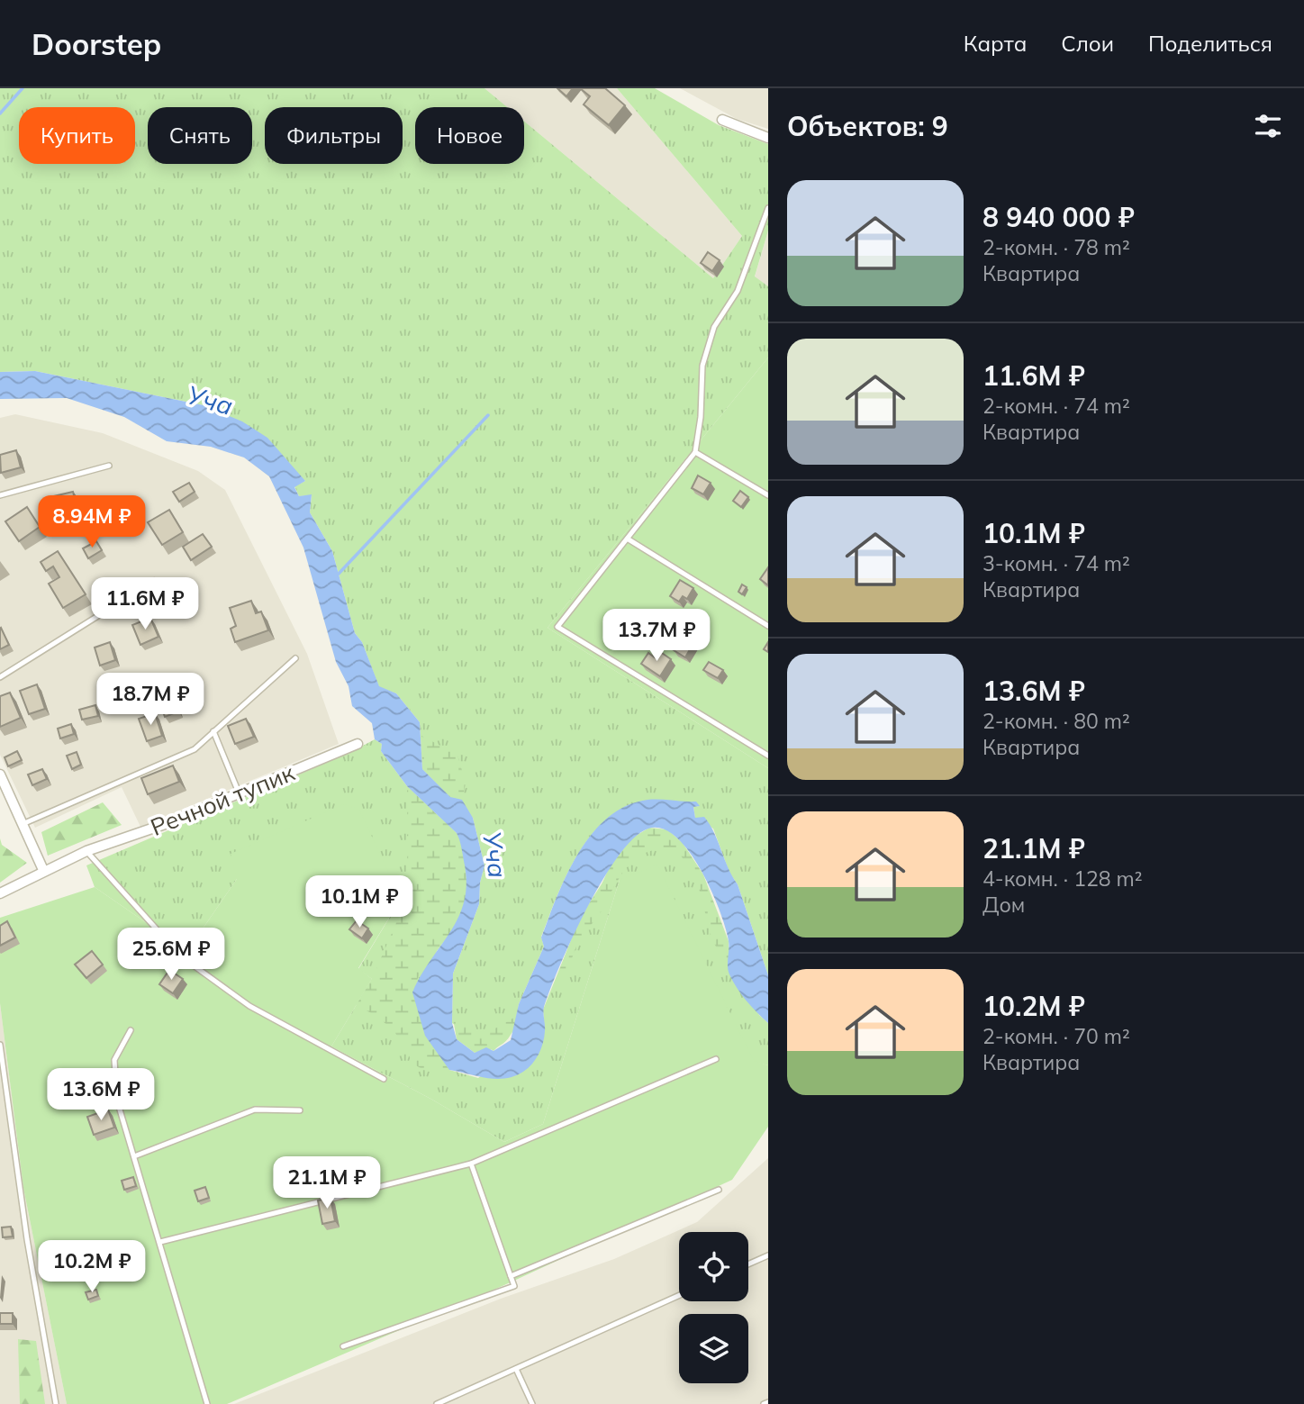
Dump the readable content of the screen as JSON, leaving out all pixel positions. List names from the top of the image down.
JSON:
{
  "streets": {
    "street": ["Речной тупик"]
  },
  "water": ["Уча"],
  "page": {
    "header": "Doorstep",
    "nav": ["Карта", "Слои", "Поделиться"],
    "heading": "Объектов: 9",
    "chip": [
      "Купить",
      "Снять",
      "Фильтры",
      "Новое"
    ],
    "list": [
      {
        "name": "8 940 000 ₽",
        "note": "2-комн. · 78 m² · Квартира"
      },
      {
        "name": "11.6M ₽",
        "note": "2-комн. · 74 m² · Квартира"
      },
      {
        "name": "10.1M ₽",
        "note": "3-комн. · 74 m² · Квартира"
      },
      {
        "name": "13.6M ₽",
        "note": "2-комн. · 80 m² · Квартира"
      },
      {
        "name": "21.1M ₽",
        "note": "4-комн. · 128 m² · Дом"
      },
      {
        "name": "10.2M ₽",
        "note": "2-комн. · 70 m² · Квартира"
      }
    ],
    "price": [
      "8.94M ₽",
      "11.6M ₽",
      "13.7M ₽",
      "18.7M ₽",
      "10.1M ₽",
      "25.6M ₽",
      "13.6M ₽",
      "21.1M ₽",
      "10.2M ₽"
    ]
  }
}
